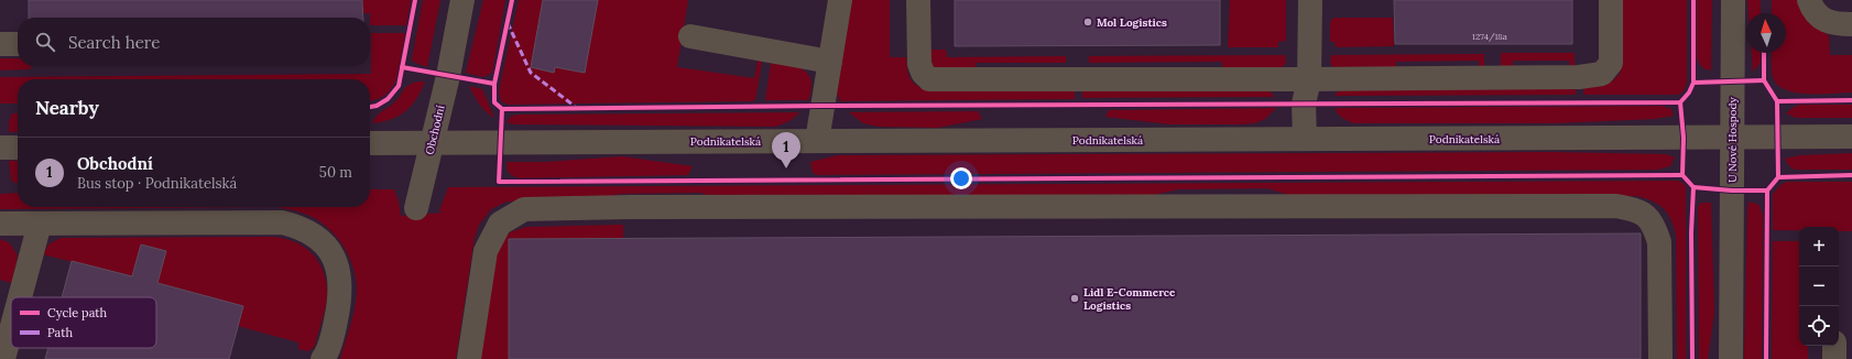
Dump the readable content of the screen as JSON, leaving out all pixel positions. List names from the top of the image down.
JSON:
{
  "streets": {
    "street": ["Obchodní", "Podnikatelská", "U Nové Hospody"]
  },
  "crossings": [
    ["Obchodní", "Podnikatelská"],
    ["Podnikatelská", "U Nové Hospody"]
  ],
  "places": ["Mol Logistics", "Lidl E-Commerce Logistics"],
  "house_numbers": ["1274/18a"],
  "legend": ["Cycle path", "Path"],
  "north": "top",
  "page": {
    "search": "Search here",
    "heading": "Nearby",
    "pins": "1",
    "list": [
      {
        "mark": "1",
        "name": "Obchodní",
        "note": "Bus stop · Podnikatelská",
        "value": "50 m"
      }
    ],
    "map_buttons": ["+", "−"]
  }
}
